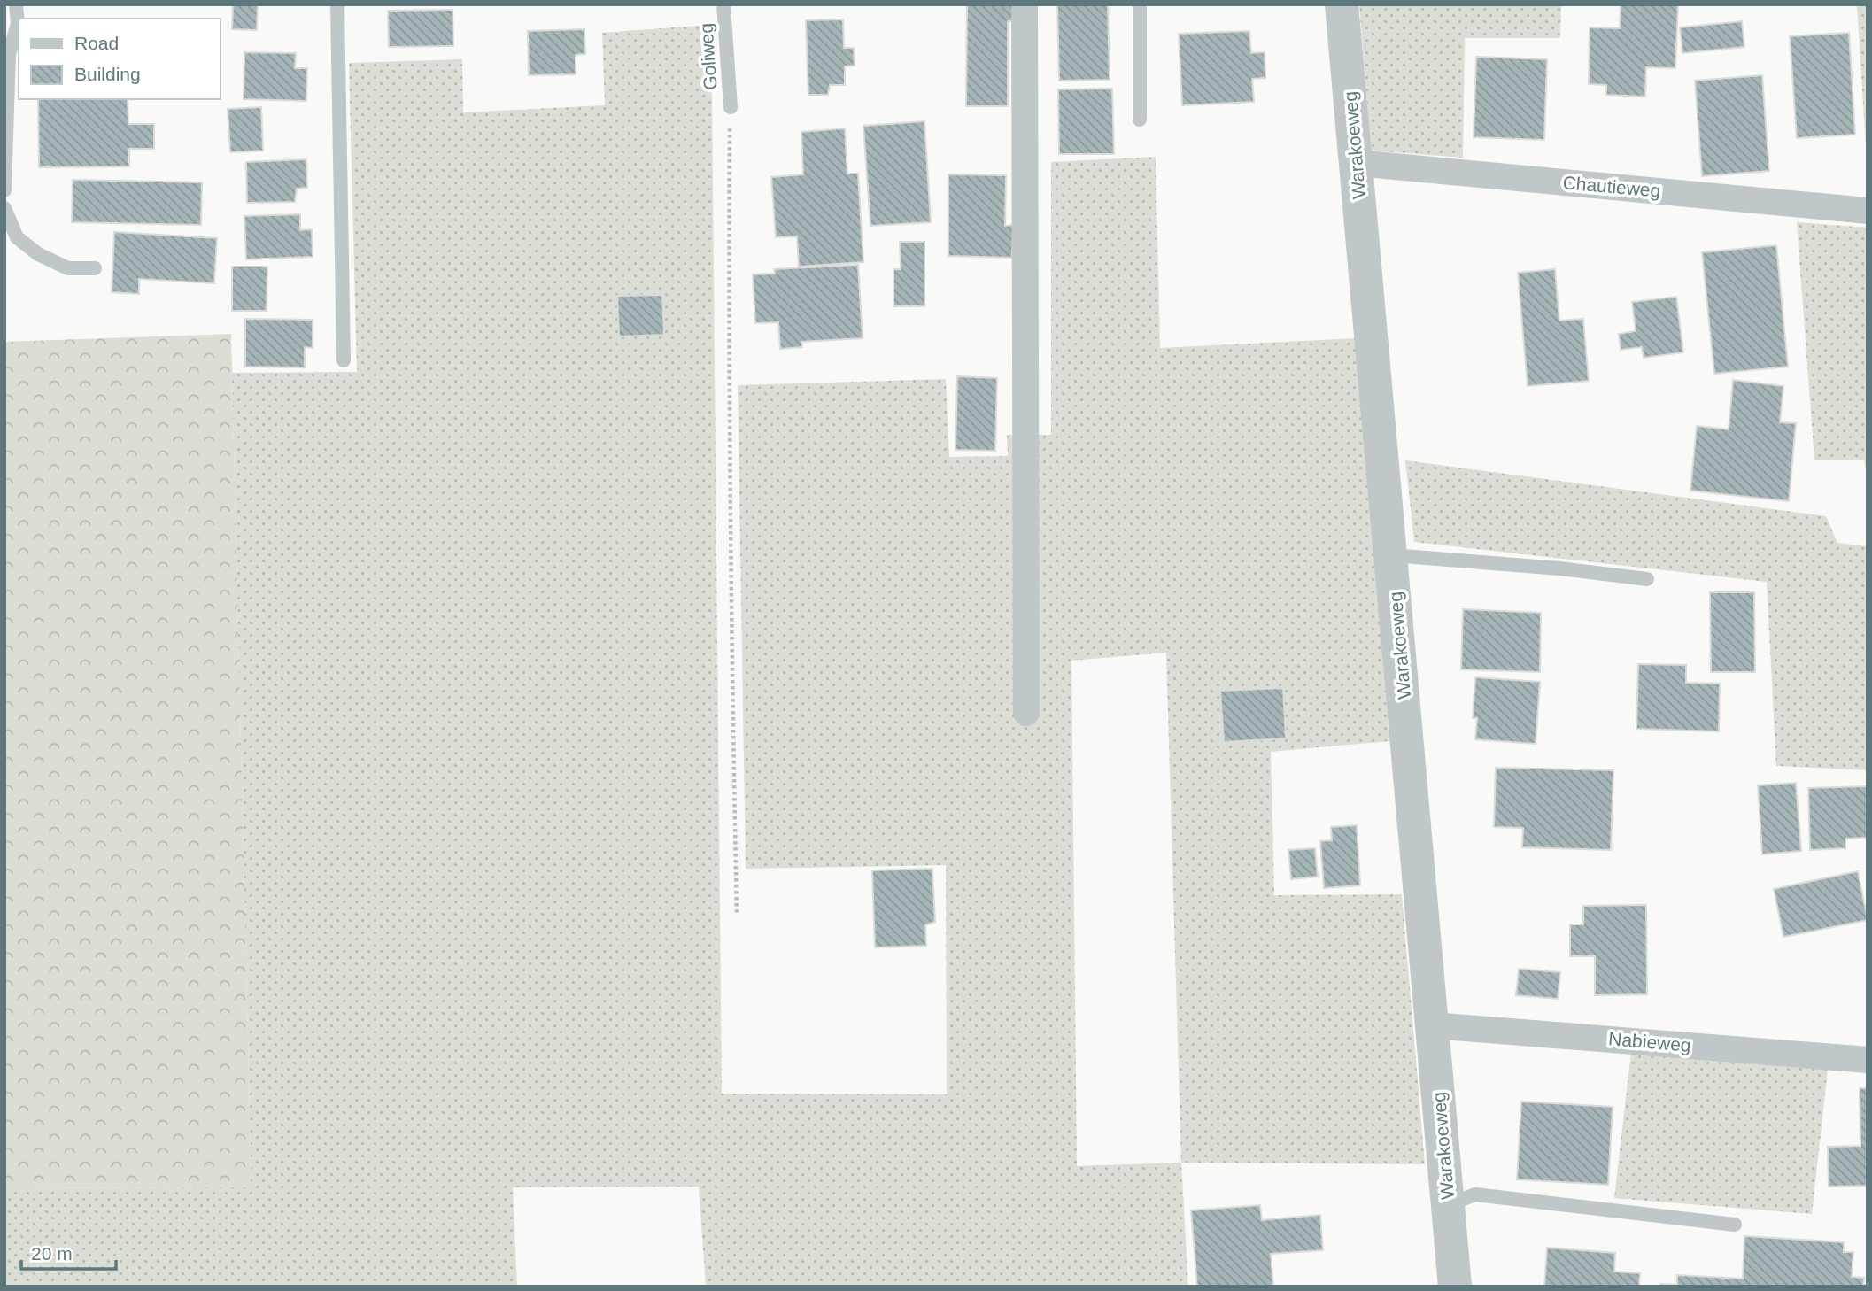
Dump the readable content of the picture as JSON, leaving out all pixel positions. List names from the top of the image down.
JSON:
{
  "streets": {
    "street": ["Warakoeweg", "Chautieweg", "Nabieweg"],
    "lane": ["Goliweg"]
  },
  "crossings": [
    ["Warakoeweg", "Chautieweg"],
    ["Warakoeweg", "Nabieweg"]
  ],
  "legend": ["Road", "Building"],
  "scale_bar": "20 m"
}
